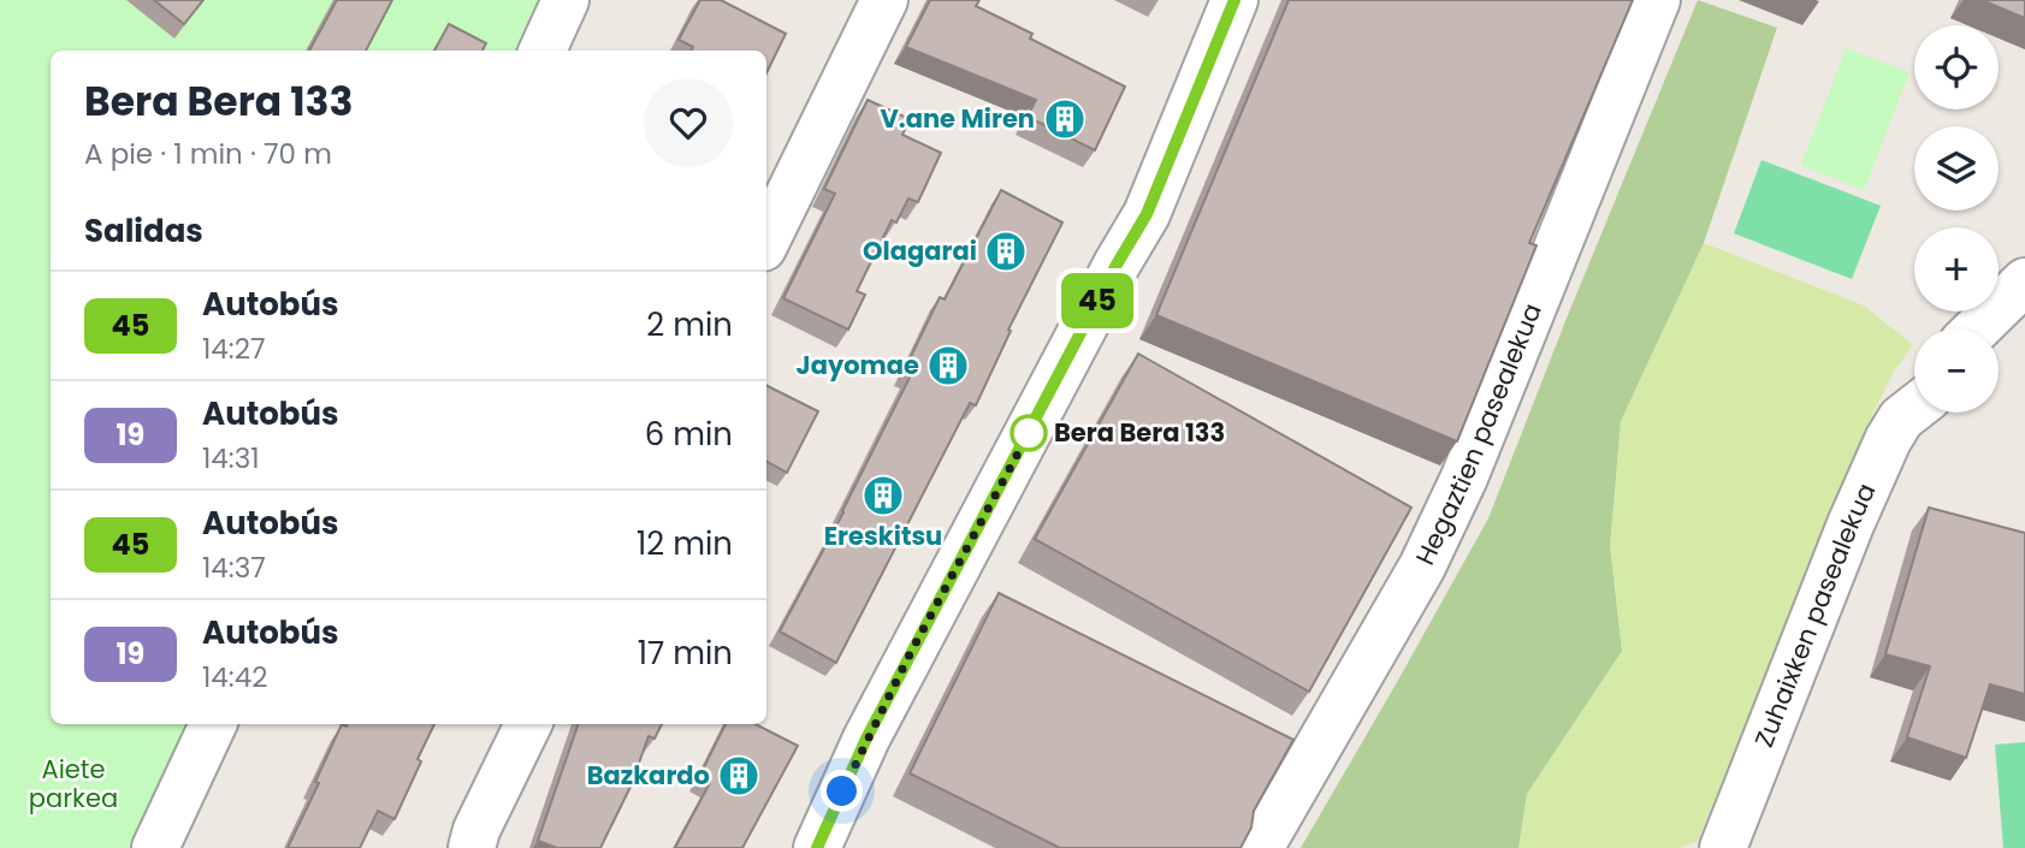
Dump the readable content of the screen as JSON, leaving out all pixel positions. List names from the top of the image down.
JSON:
{
  "streets": {
    "street": ["Hegaztien pasealekua", "Zuhaixken pasealekua"]
  },
  "parks": ["Aiete parkea"],
  "places": {
    "building": [
      "V.ane Miren",
      "Olagarai",
      "Jayomae",
      "Ereskitsu",
      "Bazkardo"
    ],
    "other": ["Bera Bera 133"]
  },
  "lines": ["bus line 45"],
  "page": {
    "on_map": "45",
    "map_buttons": ["+", "−"],
    "heading": [
      ["Bera Bera 133", "A pie · 1 min · 70 m"],
      "Salidas"
    ],
    "list": [
      {
        "mark": "45",
        "name": "Autobús",
        "note": "14:27",
        "value": "2 min"
      },
      {
        "mark": "19",
        "name": "Autobús",
        "note": "14:31",
        "value": "6 min"
      },
      {
        "mark": "45",
        "name": "Autobús",
        "note": "14:37",
        "value": "12 min"
      },
      {
        "mark": "19",
        "name": "Autobús",
        "note": "14:42",
        "value": "17 min"
      }
    ]
  }
}
